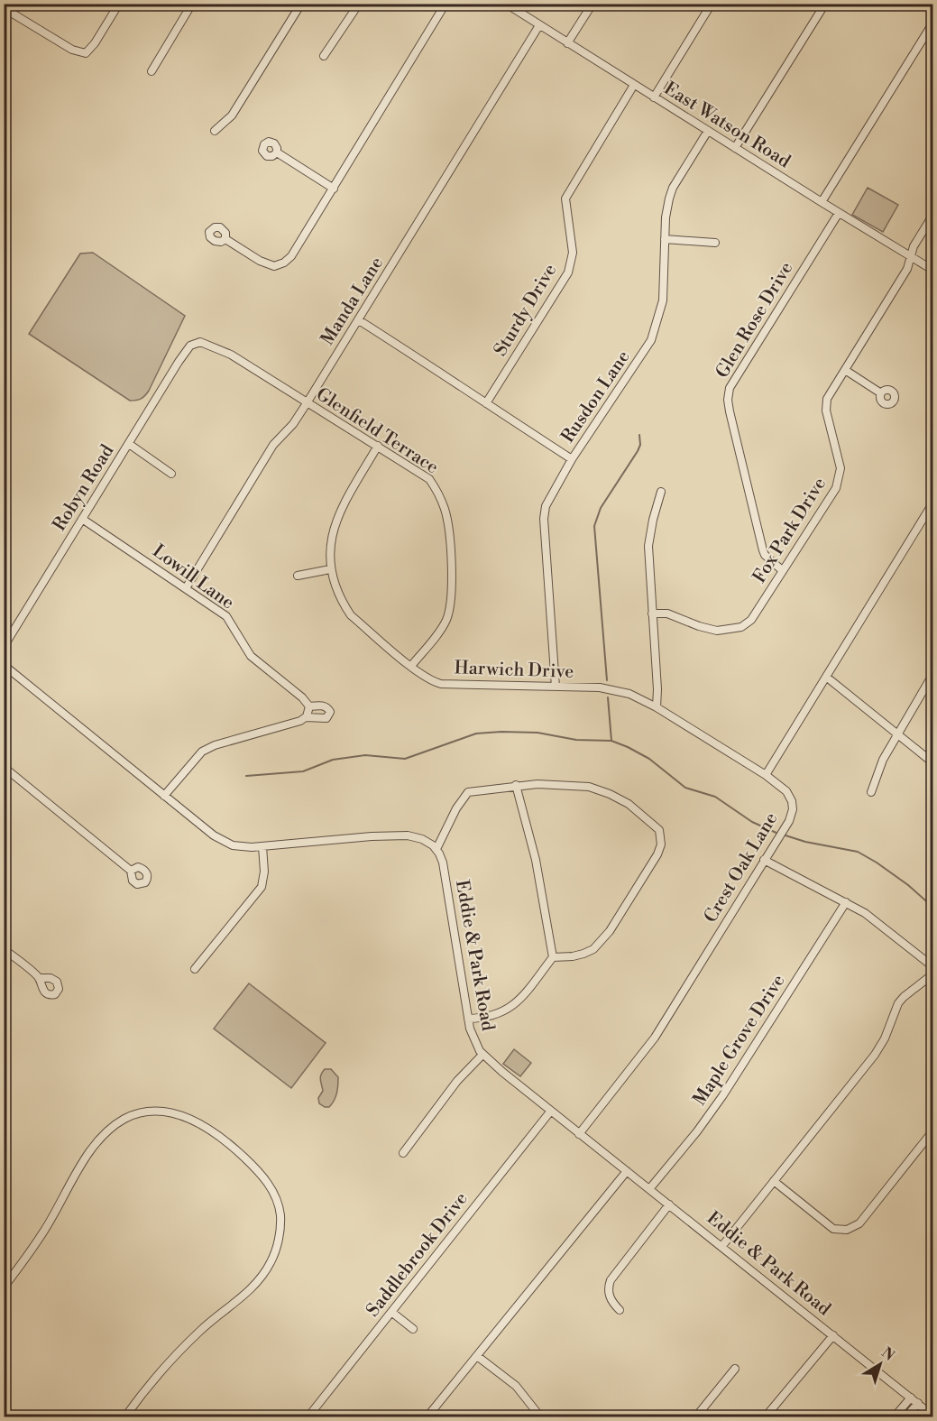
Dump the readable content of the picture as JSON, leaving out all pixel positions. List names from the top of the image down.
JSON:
{
  "streets": {
    "street": [
      "East Watson Road",
      "Manda Lane",
      "Sturdy Drive",
      "Glen Rose Drive",
      "Rusdon Lane",
      "Glenfield Terrace",
      "Robyn Road",
      "Fox Park Drive",
      "Lowill Lane",
      "Harwich Drive",
      "Crest Oak Lane",
      "Eddie & Park Road",
      "Maple Grove Drive",
      "Saddlebrook Drive"
    ]
  },
  "crossings": [
    ["East Watson Road", "Manda Lane"],
    ["East Watson Road", "Sturdy Drive"],
    ["East Watson Road", "Glen Rose Drive"],
    ["East Watson Road", "Rusdon Lane"],
    ["East Watson Road", "Fox Park Drive"],
    ["Manda Lane", "Glenfield Terrace"],
    ["Manda Lane", "Lowill Lane"],
    ["Glen Rose Drive", "Fox Park Drive"],
    ["Rusdon Lane", "Harwich Drive"],
    ["Glenfield Terrace", "Robyn Road"],
    ["Glenfield Terrace", "Harwich Drive"],
    ["Robyn Road", "Lowill Lane"],
    ["Harwich Drive", "Crest Oak Lane"],
    ["Crest Oak Lane", "Eddie & Park Road"],
    ["Eddie & Park Road", "Maple Grove Drive"],
    ["Eddie & Park Road", "Saddlebrook Drive"]
  ],
  "north": "top right"
}
